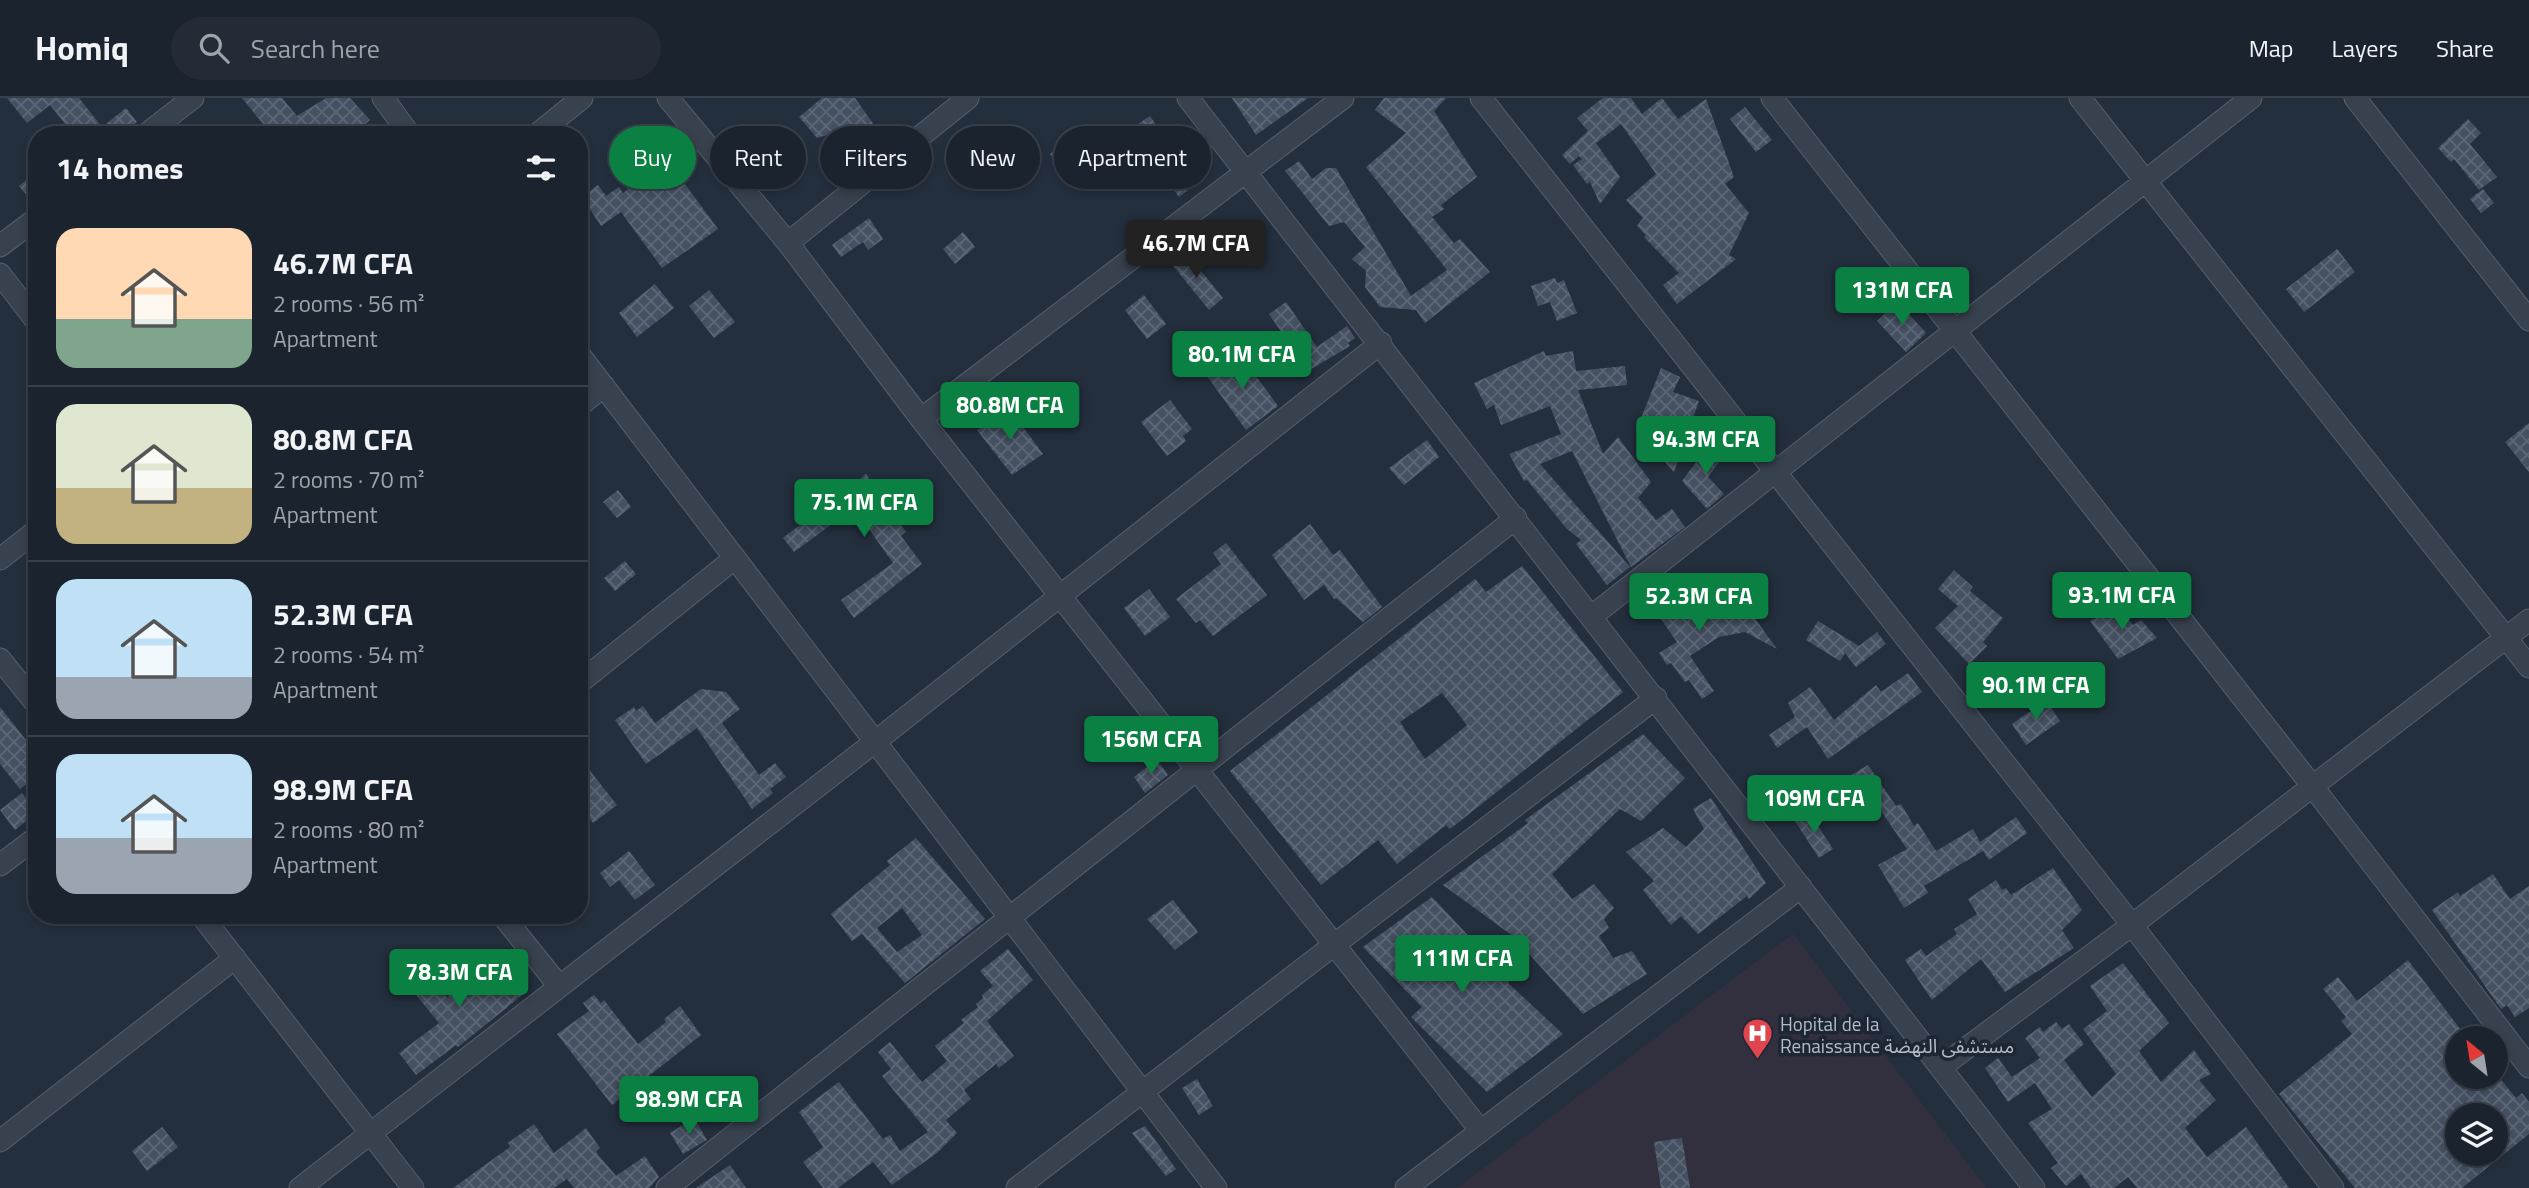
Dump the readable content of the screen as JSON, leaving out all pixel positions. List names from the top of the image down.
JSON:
{
  "places": {
    "hospital": ["Hopital de la Renaissance مستشفى النهضة"]
  },
  "north": "top left",
  "page": {
    "header": "Homiq",
    "search": "Search here",
    "nav": ["Map", "Layers", "Share"],
    "chip": [
      "Buy",
      "Rent",
      "Filters",
      "New",
      "Apartment"
    ],
    "heading": "14 homes",
    "list": [
      {
        "name": "46.7M CFA",
        "note": "2 rooms · 56 m² · Apartment"
      },
      {
        "name": "80.8M CFA",
        "note": "2 rooms · 70 m² · Apartment"
      },
      {
        "name": "52.3M CFA",
        "note": "2 rooms · 54 m² · Apartment"
      },
      {
        "name": "98.9M CFA",
        "note": "2 rooms · 80 m² · Apartment"
      }
    ],
    "price": [
      "46.7M CFA",
      "131M CFA",
      "80.1M CFA",
      "80.8M CFA",
      "94.3M CFA",
      "75.1M CFA",
      "93.1M CFA",
      "52.3M CFA",
      "90.1M CFA",
      "156M CFA",
      "109M CFA",
      "111M CFA",
      "78.3M CFA",
      "98.9M CFA"
    ]
  }
}
